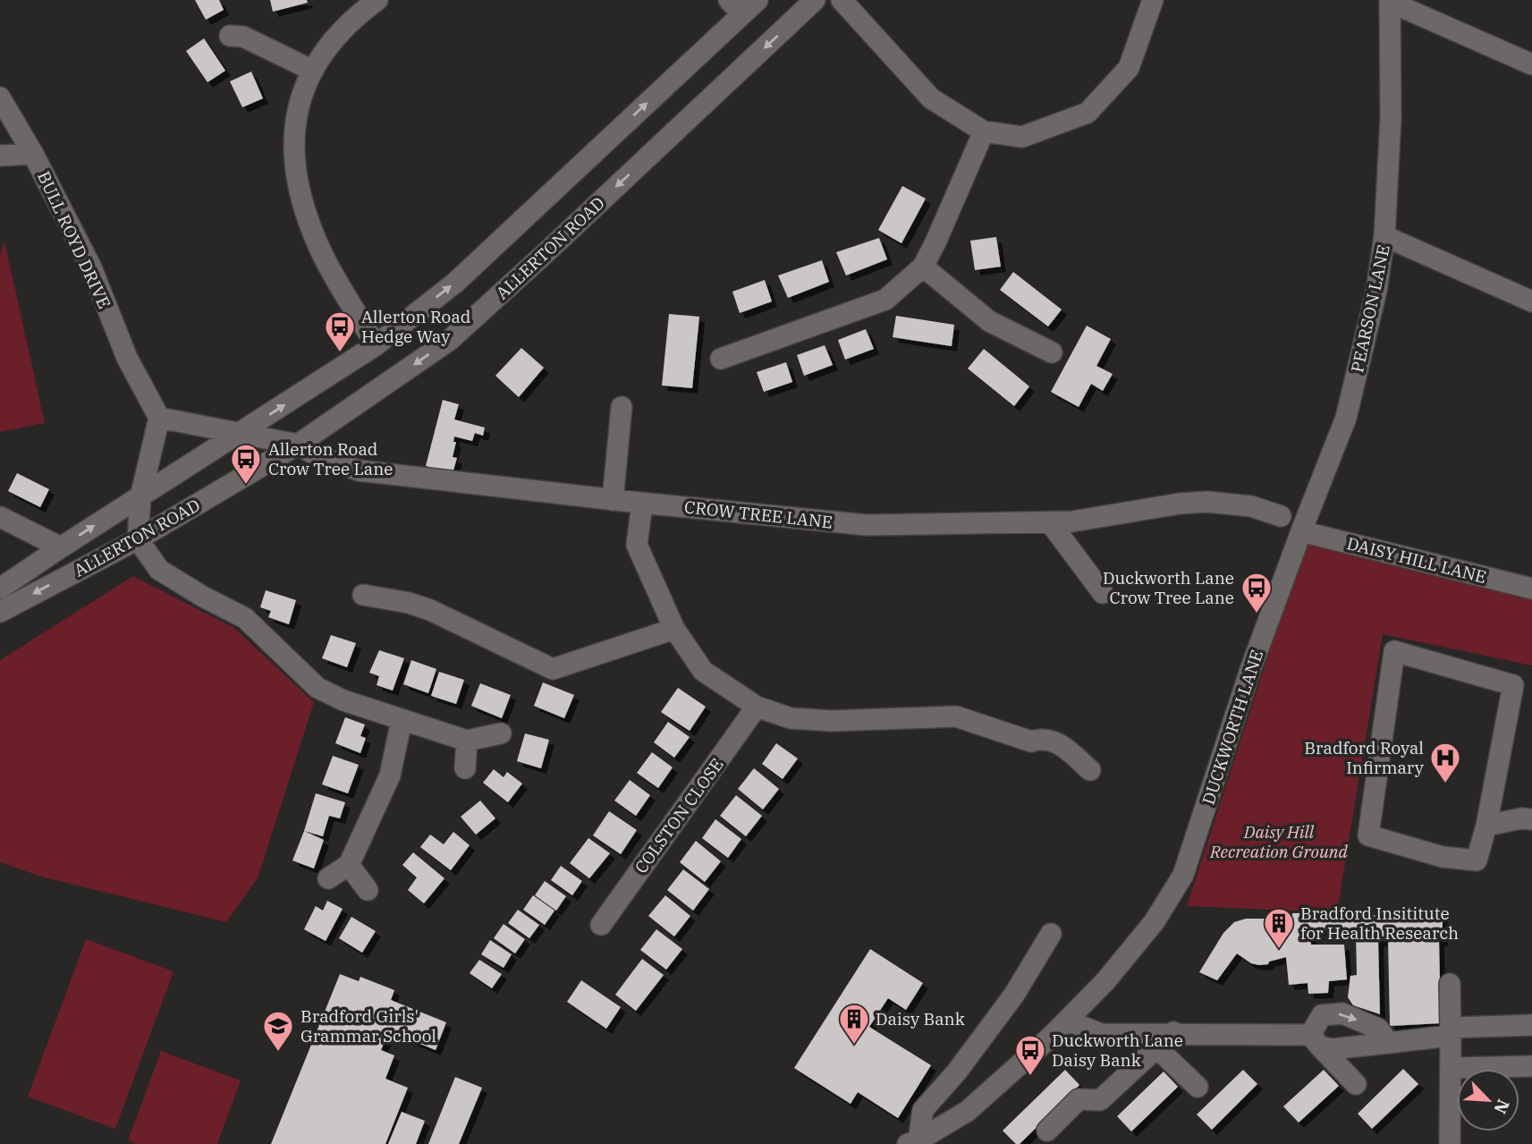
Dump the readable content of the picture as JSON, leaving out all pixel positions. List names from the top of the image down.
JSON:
{
  "streets": {
    "street": [
      "BULL ROYD DRIVE",
      "ALLERTON ROAD",
      "PEARSON LANE",
      "CROW TREE LANE",
      "DAISY HILL LANE",
      "DUCKWORTH LANE",
      "COLSTON CLOSE"
    ]
  },
  "crossings": [
    ["ALLERTON ROAD", "CROW TREE LANE"],
    ["PEARSON LANE", "DAISY HILL LANE"],
    ["PEARSON LANE", "DUCKWORTH LANE"],
    ["DAISY HILL LANE", "DUCKWORTH LANE"]
  ],
  "parks": ["Daisy Hill Recreation Ground"],
  "places": {
    "bus stop": [
      "Allerton Road Hedge Way",
      "Allerton Road Crow Tree Lane",
      "Duckworth Lane Crow Tree Lane",
      "Duckworth Lane Daisy Bank"
    ],
    "hospital": ["Bradford Royal Infirmary"],
    "building": ["Bradford Insititute for Health Research", "Daisy Bank"],
    "school or university": ["Bradford Girls' Grammar School"]
  },
  "north": "bottom right"
}
